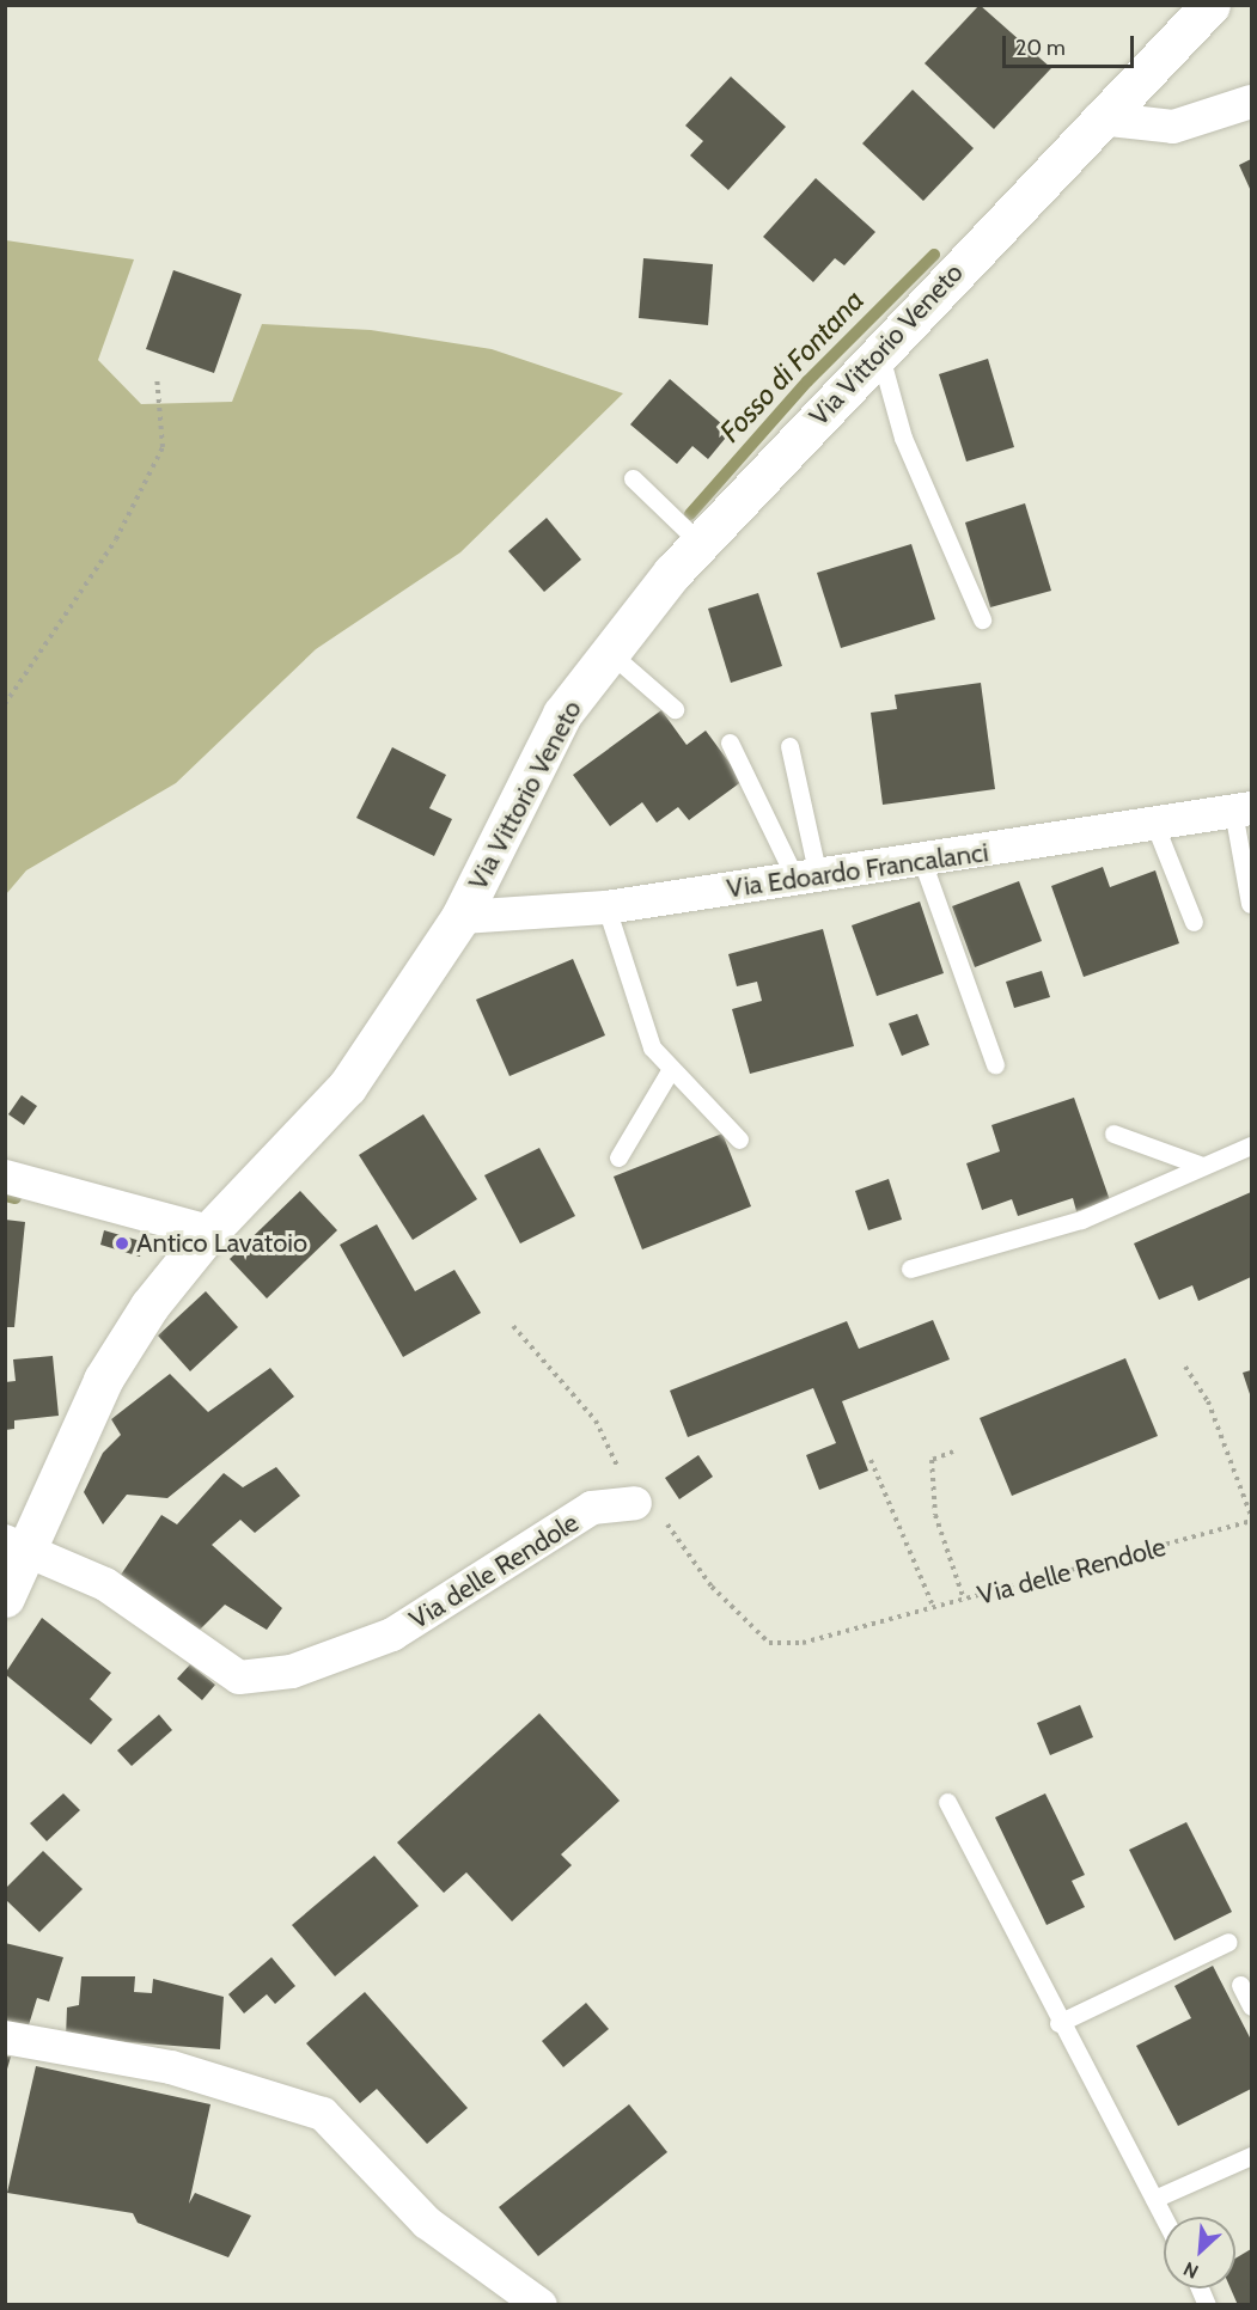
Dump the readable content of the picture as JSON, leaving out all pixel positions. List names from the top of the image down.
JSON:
{
  "streets": {
    "street": ["Via Vittorio Veneto", "Via Edoardo Francalanci", "Via delle Rendole"]
  },
  "crossings": [
    ["Via Vittorio Veneto", "Via Edoardo Francalanci"],
    ["Via Vittorio Veneto", "Via delle Rendole"]
  ],
  "water": ["Fosso di Fontana"],
  "places": ["Antico Lavatoio"],
  "scale_bar": "20 m",
  "north": "bottom left"
}
